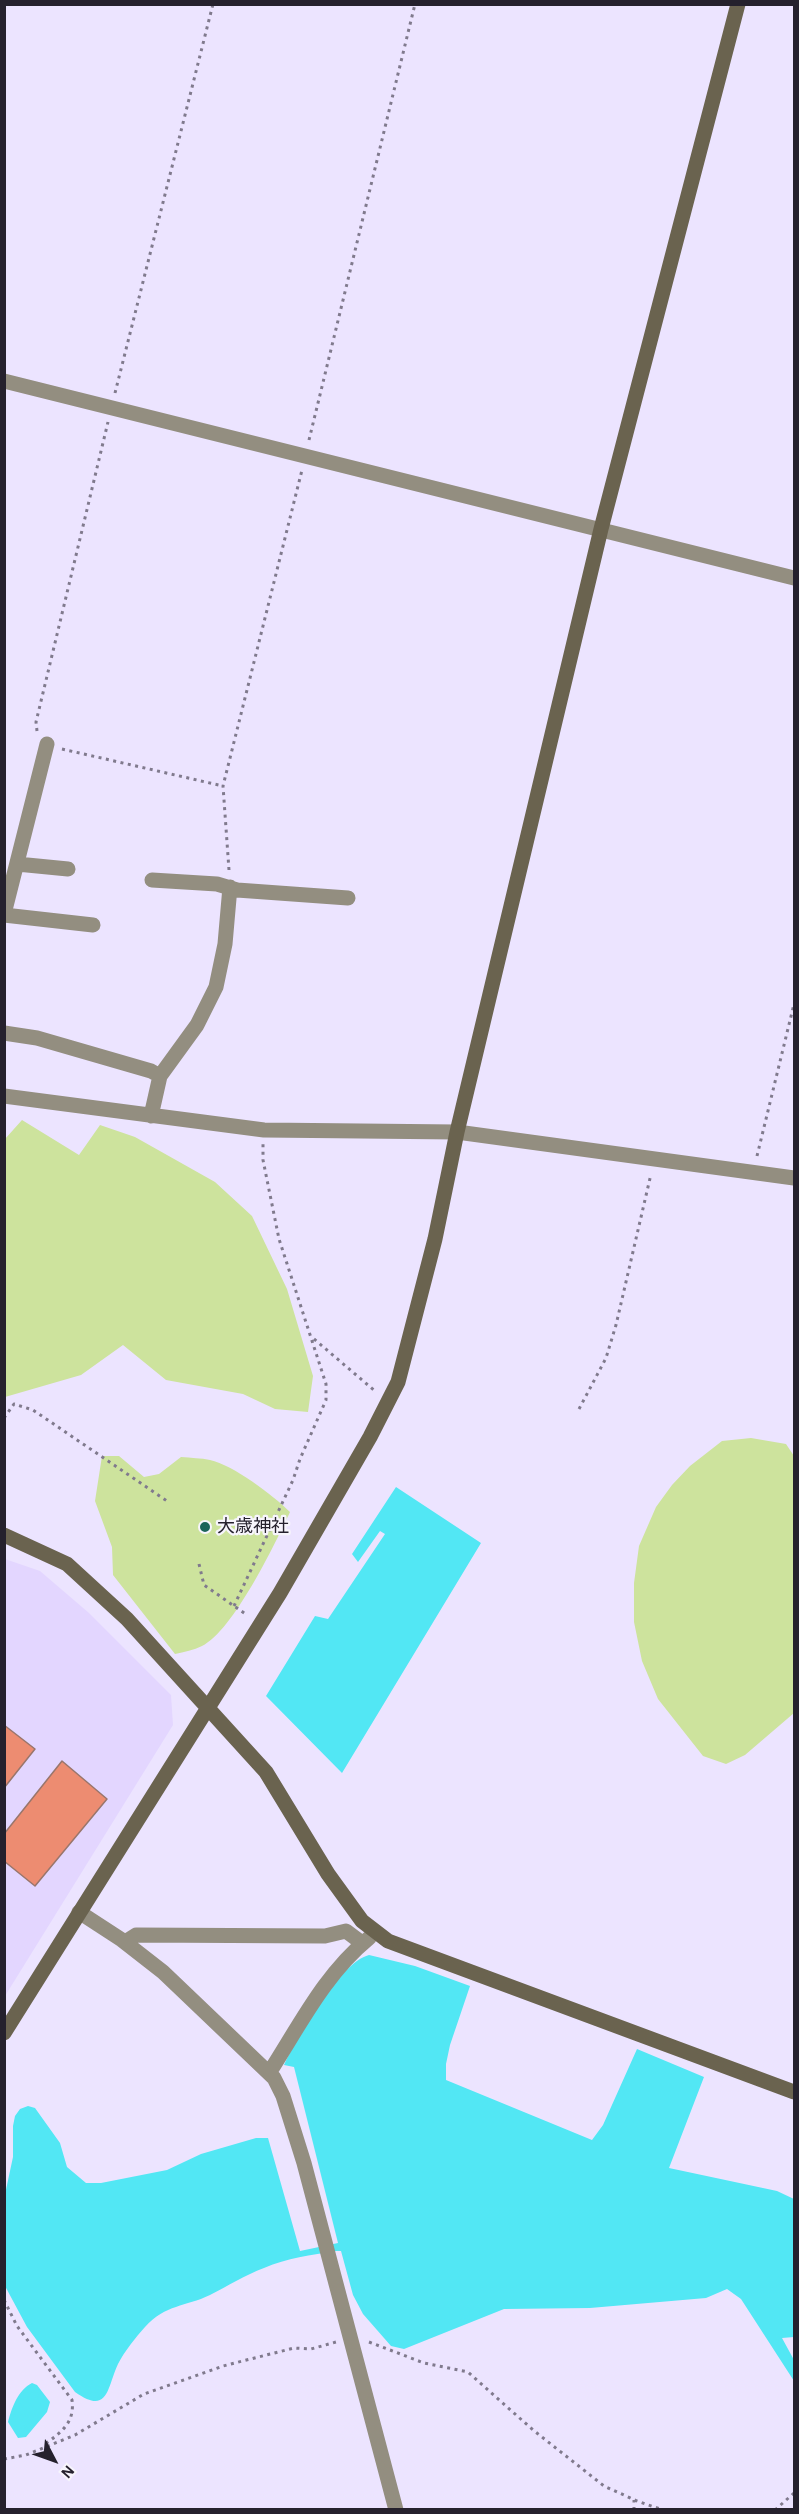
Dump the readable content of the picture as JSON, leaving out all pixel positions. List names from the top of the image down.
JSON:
{
  "places": ["大歳神社"],
  "north": "bottom right"
}
